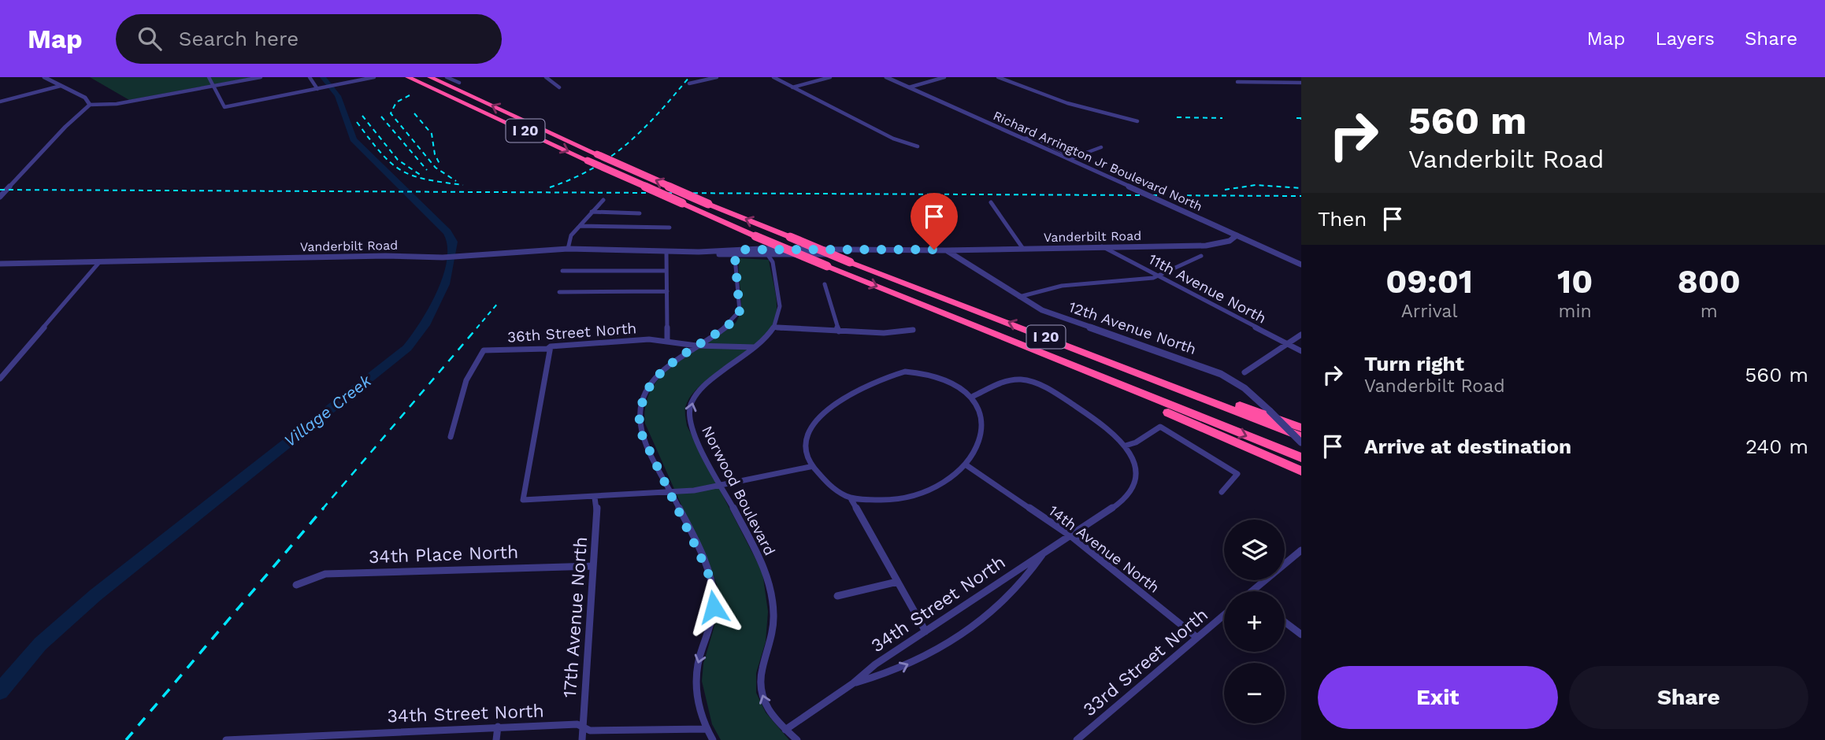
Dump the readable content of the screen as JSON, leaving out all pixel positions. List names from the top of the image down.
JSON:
{
  "streets": {
    "highway": ["I 20"],
    "street": [
      "Richard Arrington Jr Boulevard North",
      "Vanderbilt Road",
      "11th Avenue North",
      "12th Avenue North",
      "36th Street North",
      "Norwood Boulevard",
      "14th Avenue North",
      "34th Place North",
      "34th Street North",
      "17th Avenue North",
      "33rd Street North"
    ]
  },
  "crossings": [
    ["Richard Arrington Jr Boulevard North", "Vanderbilt Road"],
    ["Vanderbilt Road", "11th Avenue North"],
    ["Vanderbilt Road", "12th Avenue North"],
    ["36th Street North", "Norwood Boulevard"],
    ["Norwood Boulevard", "34th Street North"],
    ["14th Avenue North", "34th Street North"],
    ["14th Avenue North", "33rd Street North"],
    ["34th Place North", "17th Avenue North"],
    ["34th Street North", "17th Avenue North"]
  ],
  "one_way": ["Norwood Boulevard"],
  "water": ["Village Creek"],
  "page": {
    "header": "Map",
    "search": "Search here",
    "nav": ["Map", "Layers", "Share"],
    "turn": ["560 m", "Vanderbilt Road"],
    "then": "Then",
    "eta": [
      "09:01",
      "Arrival",
      "10",
      "min",
      "800",
      "m"
    ],
    "list": [
      {
        "name": "Turn right",
        "note": "Vanderbilt Road",
        "value": "560 m"
      },
      {
        "name": "Arrive at destination",
        "value": "240 m"
      }
    ],
    "map_buttons": ["+", "−"],
    "buttons": ["Exit", "Share"]
  }
}
